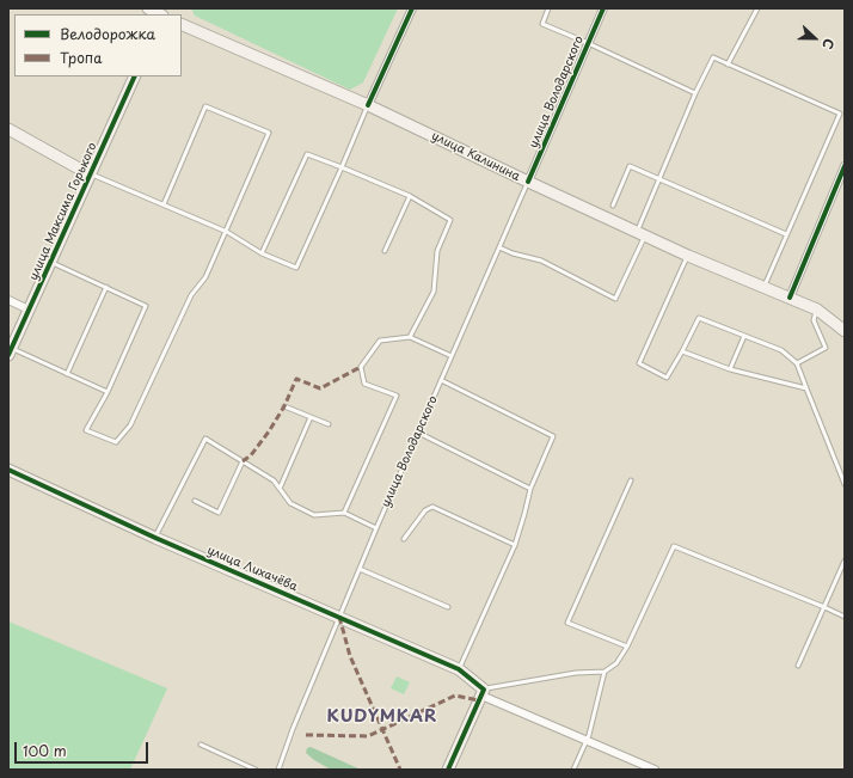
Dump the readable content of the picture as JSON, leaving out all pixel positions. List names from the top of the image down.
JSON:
{
  "streets": {
    "street": [
      "улица Володарского",
      "улица Калинина",
      "улица Максима Горького",
      "улица Лихачёва"
    ]
  },
  "crossings": [
    ["улица Володарского", "улица Калинина"],
    ["улица Володарского", "улица Лихачёва"]
  ],
  "districts": ["KUDYMKAR"],
  "legend": ["Велодорожка", "Тропа"],
  "scale_bar": "100 m",
  "north": "right"
}
